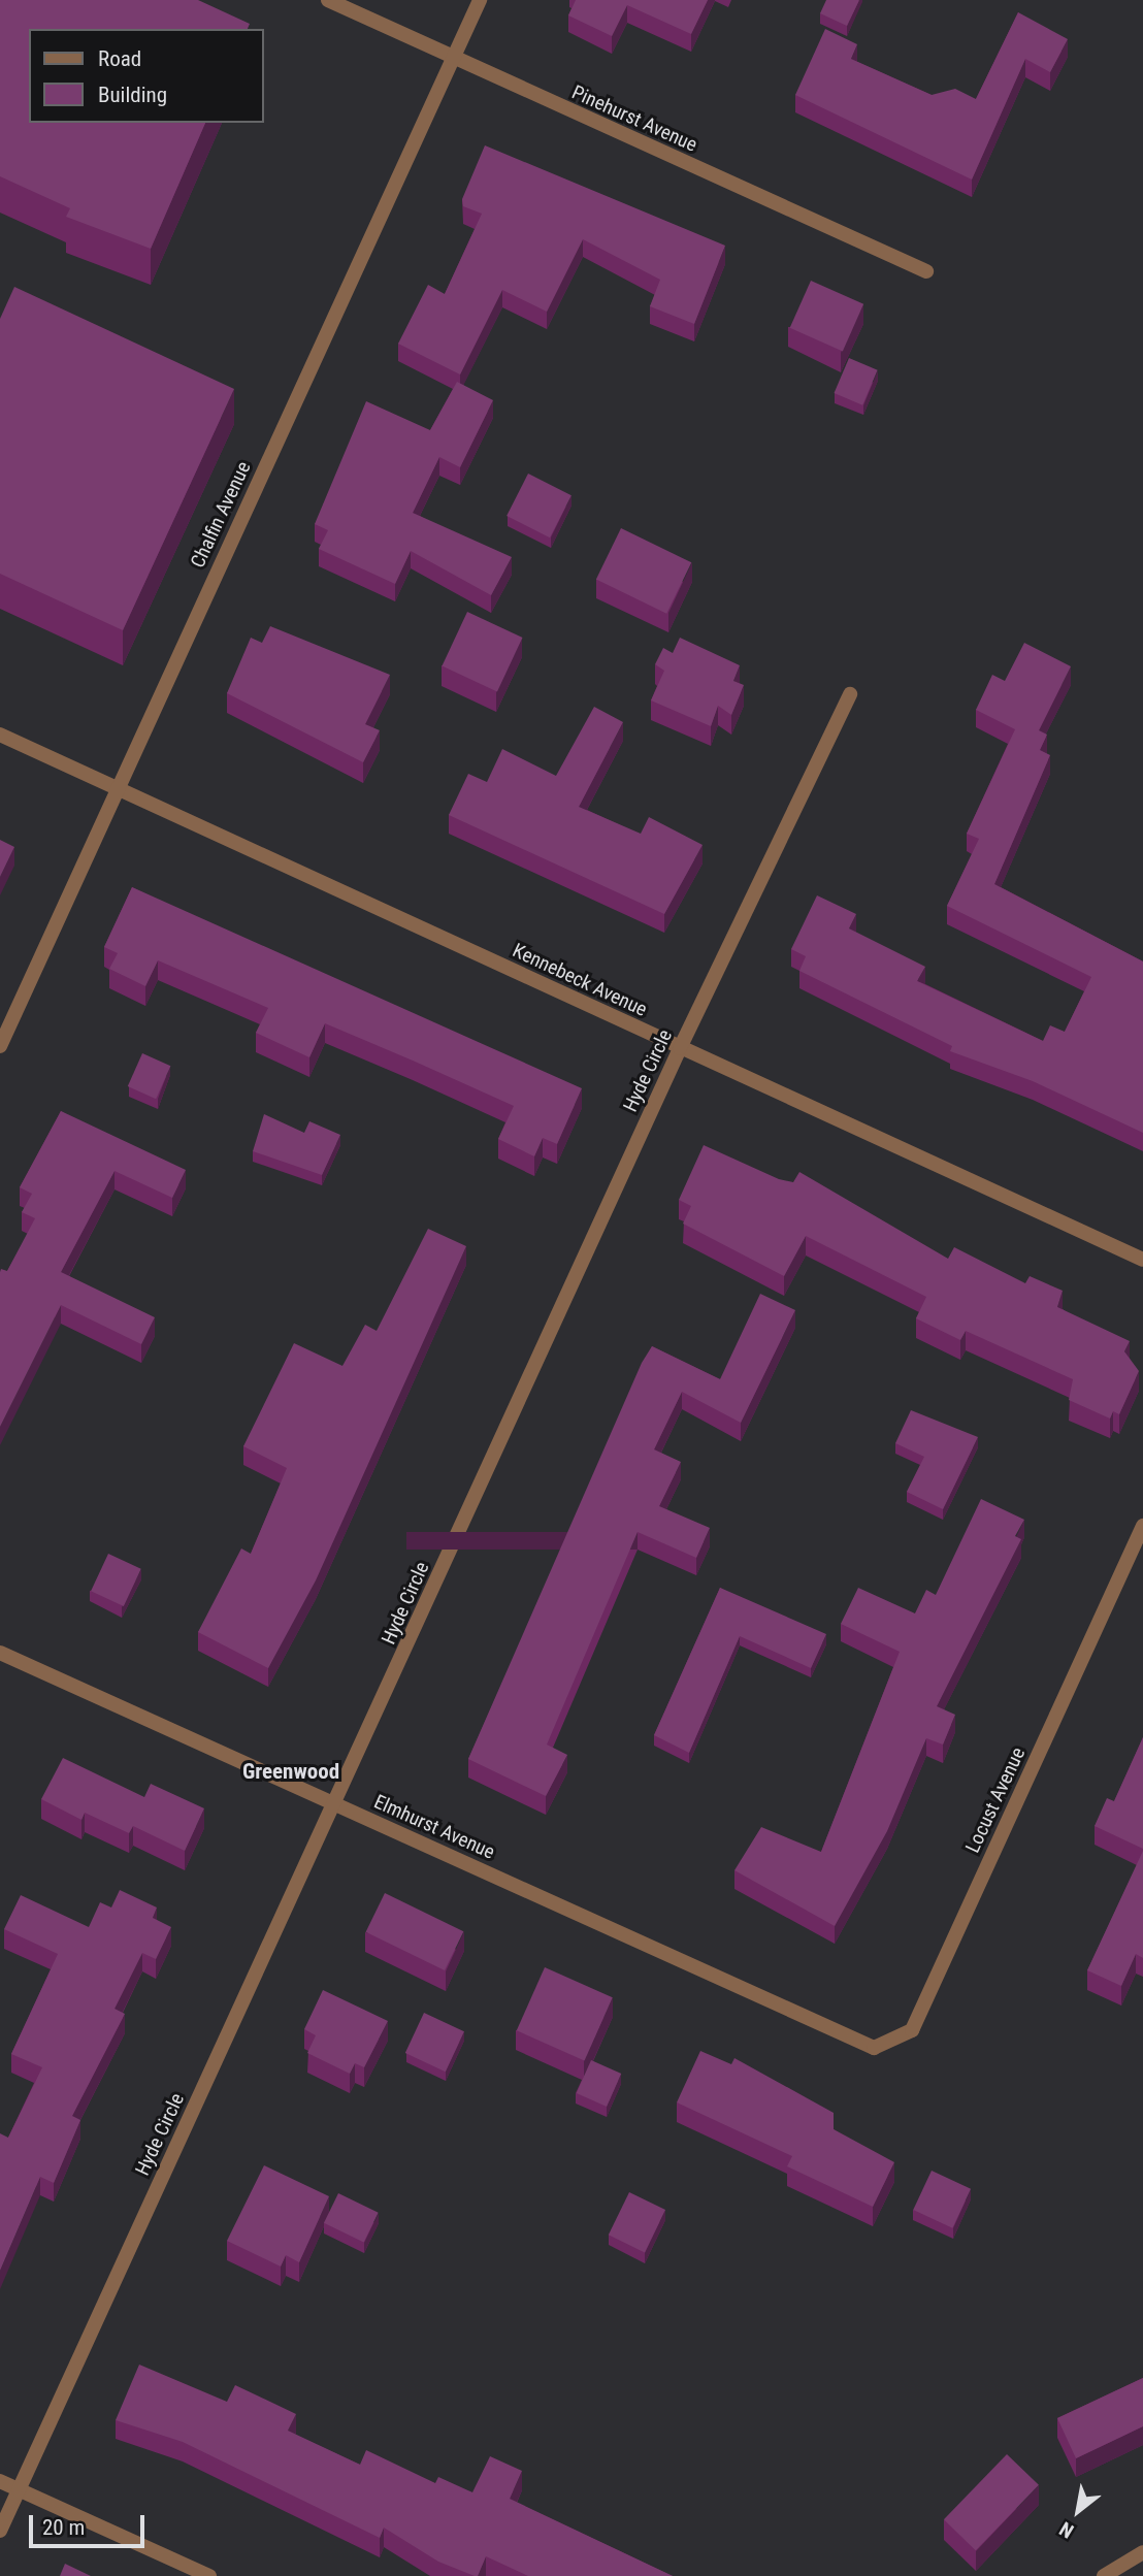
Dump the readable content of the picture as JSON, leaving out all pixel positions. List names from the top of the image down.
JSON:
{
  "streets": {
    "street": [
      "Pinehurst Avenue",
      "Chalfin Avenue",
      "Kennebeck Avenue",
      "Hyde Circle",
      "Locust Avenue",
      "Elmhurst Avenue"
    ]
  },
  "crossings": [
    ["Pinehurst Avenue", "Chalfin Avenue"],
    ["Chalfin Avenue", "Kennebeck Avenue"],
    ["Kennebeck Avenue", "Hyde Circle"],
    ["Hyde Circle", "Elmhurst Avenue"],
    ["Locust Avenue", "Elmhurst Avenue"]
  ],
  "districts": ["Greenwood"],
  "legend": ["Road", "Building"],
  "scale_bar": "20 m",
  "north": "bottom left"
}
